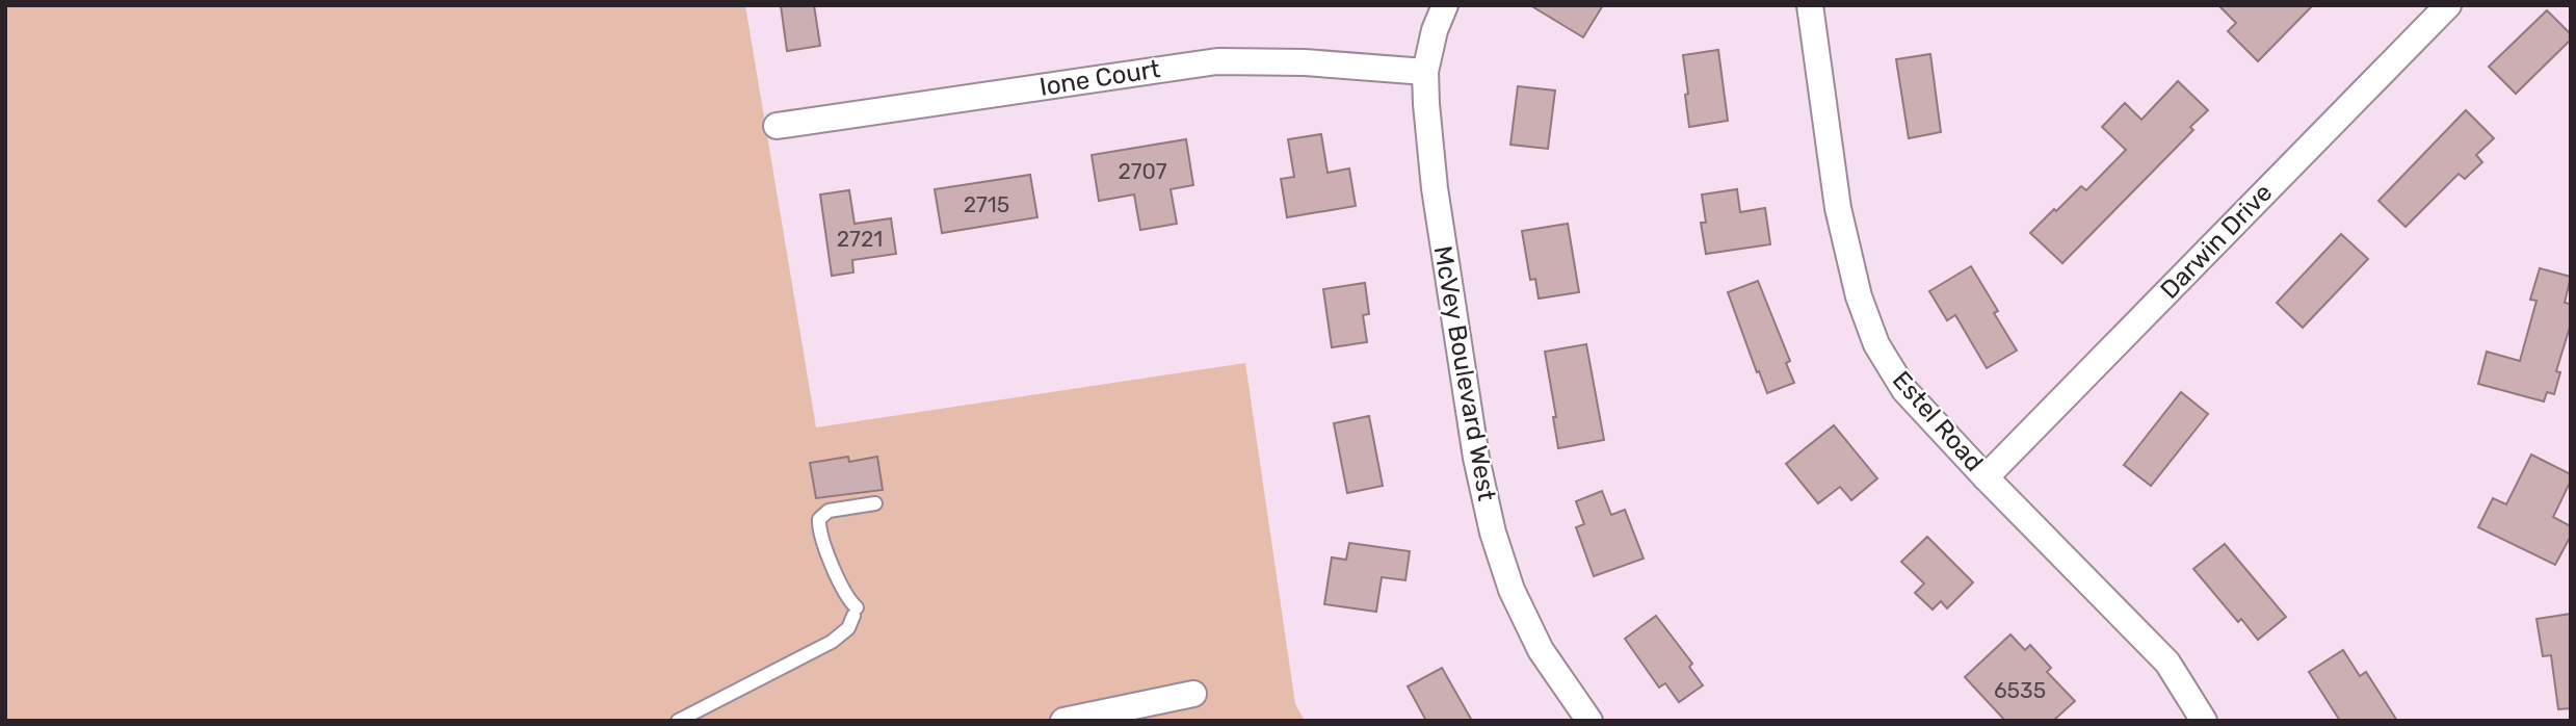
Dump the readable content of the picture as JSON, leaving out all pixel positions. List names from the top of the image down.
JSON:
{
  "streets": {
    "street": [
      "Ione Court",
      "Darwin Drive",
      "McVey Boulevard West",
      "Estel Road"
    ]
  },
  "crossings": [
    ["Ione Court", "McVey Boulevard West"],
    ["Darwin Drive", "Estel Road"]
  ],
  "house_numbers": [
    "2707",
    "2715",
    "2721",
    "6535"
  ]
}
